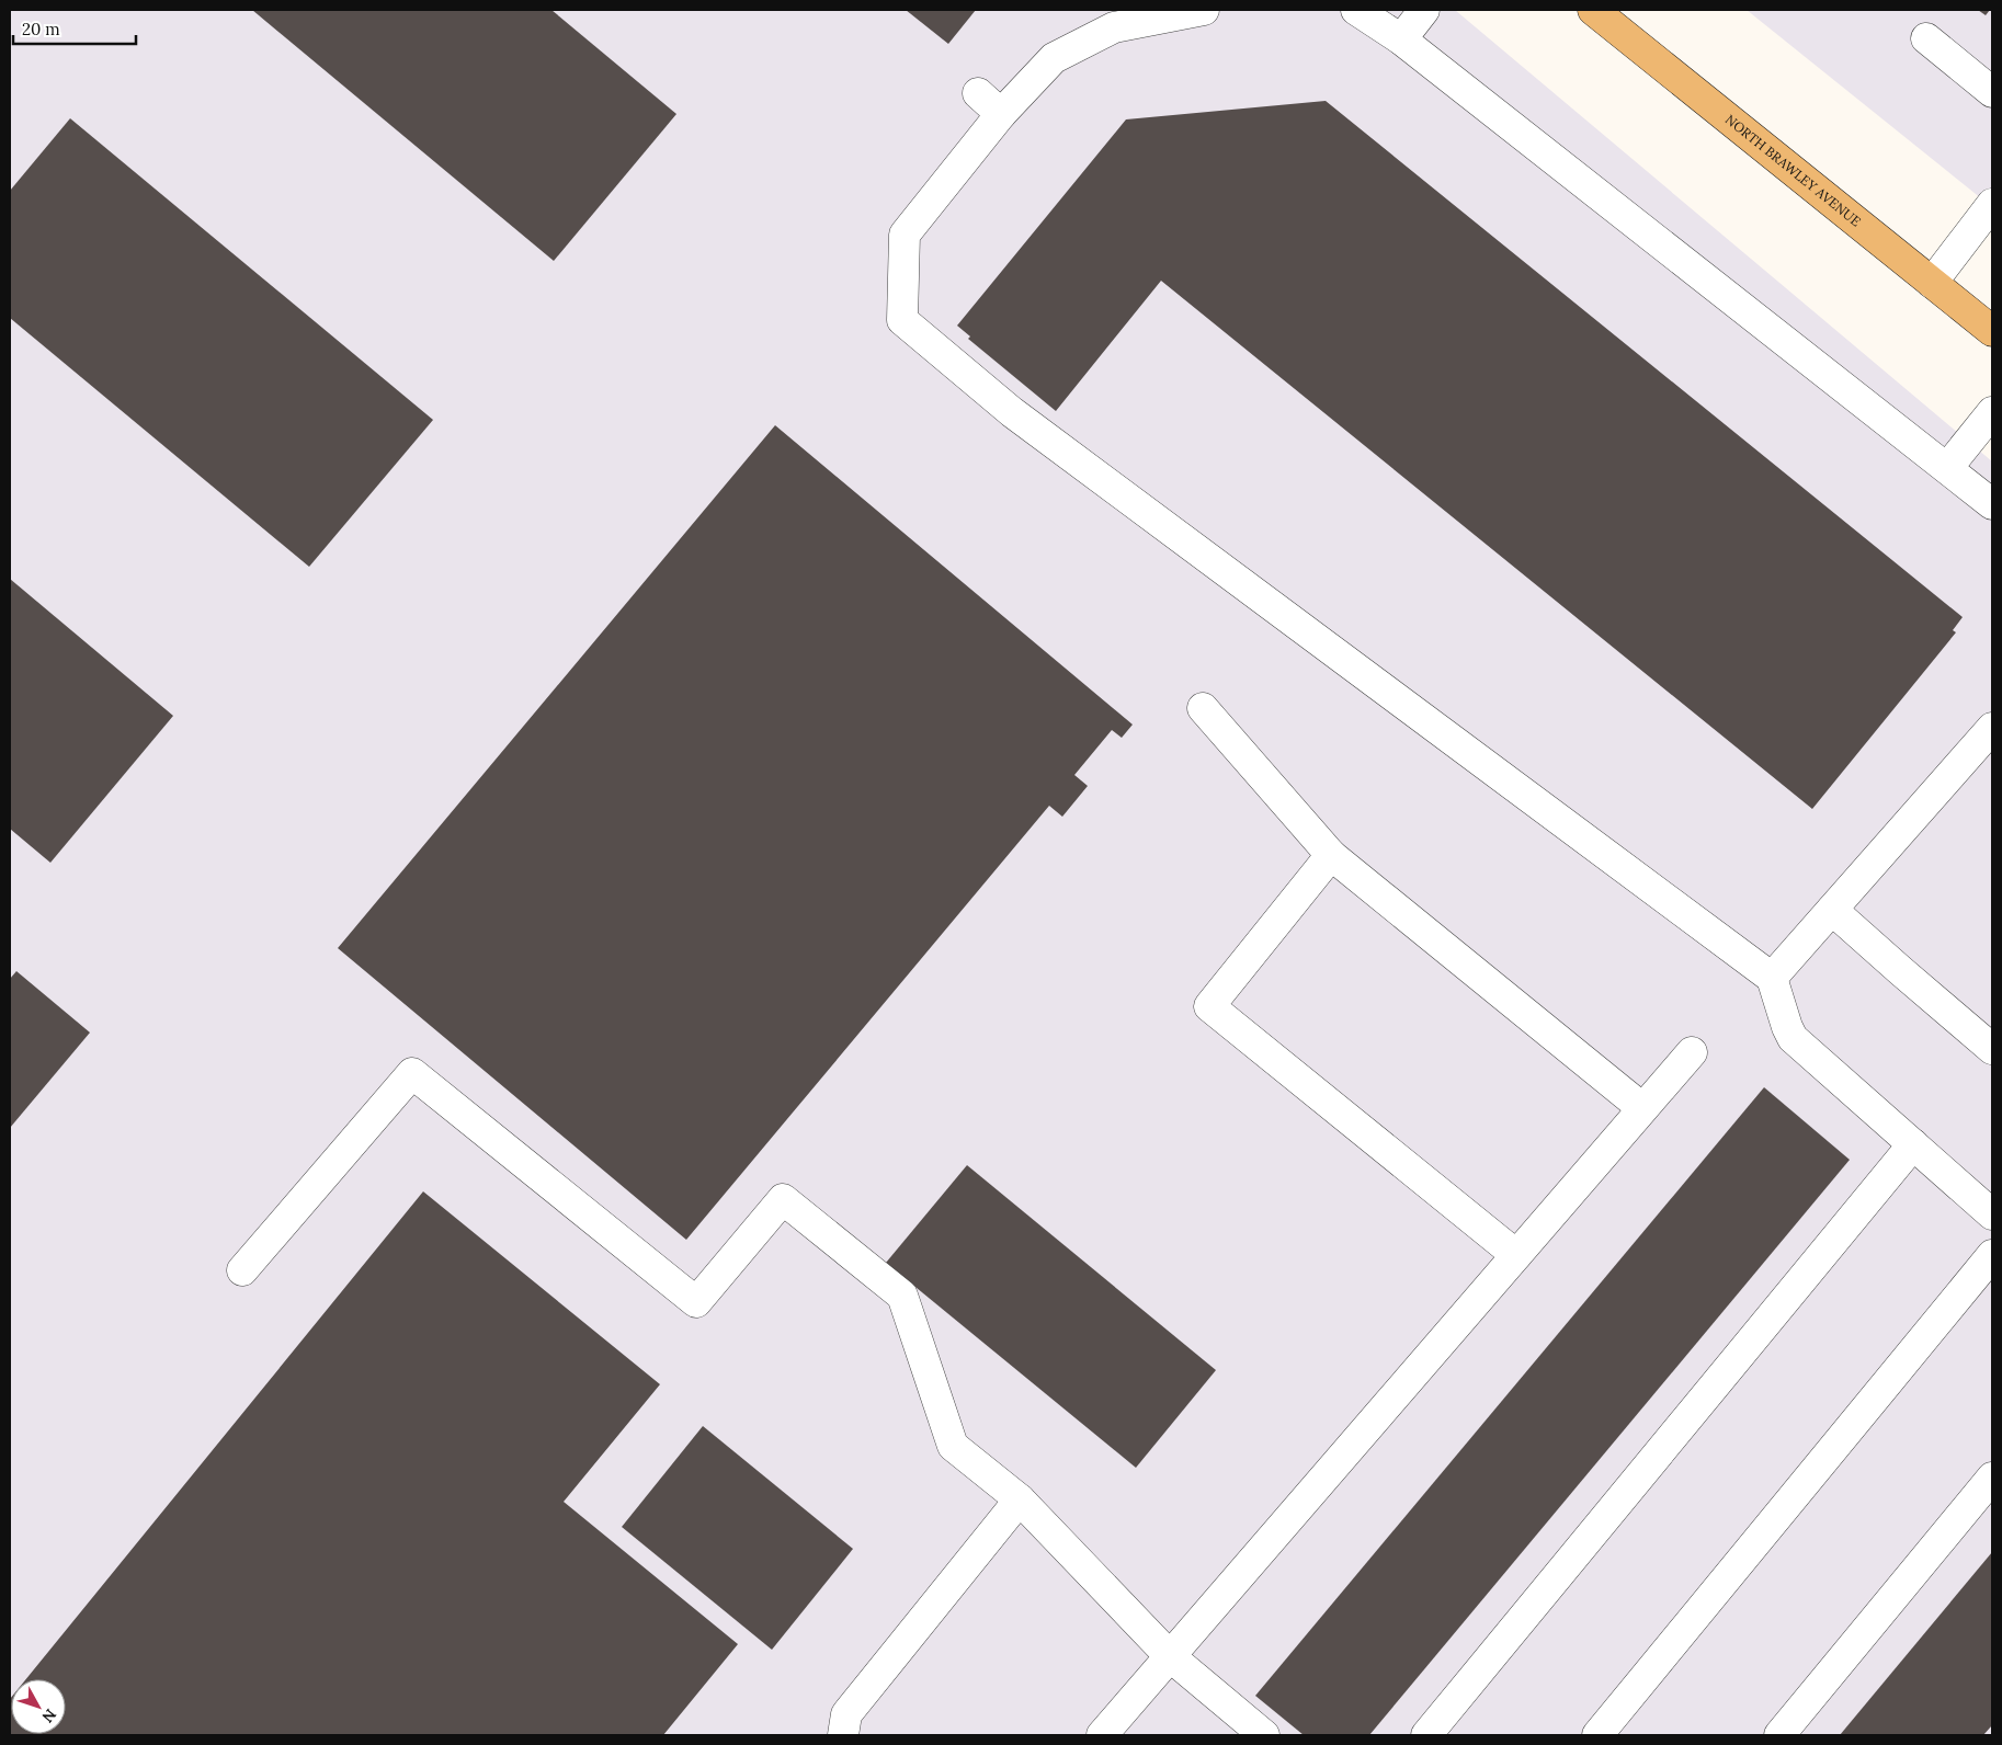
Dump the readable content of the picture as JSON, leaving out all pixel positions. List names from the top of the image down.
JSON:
{
  "streets": {
    "main road": ["NORTH BRAWLEY AVENUE"]
  },
  "scale_bar": "20 m",
  "north": "bottom right"
}
